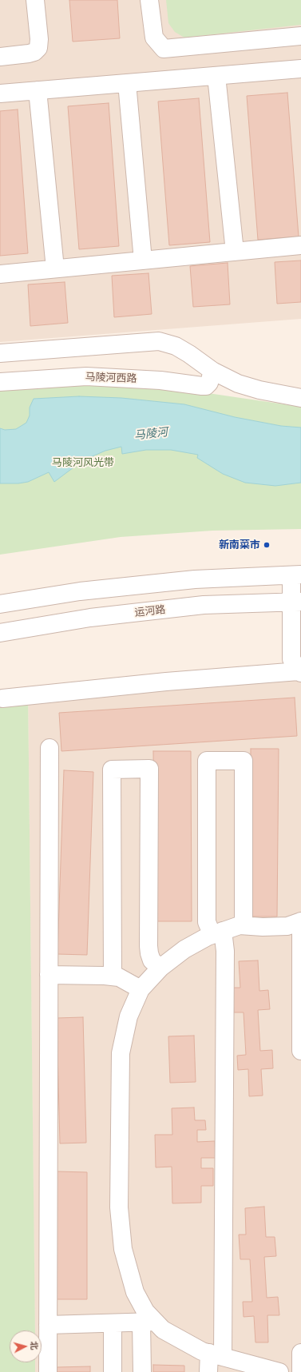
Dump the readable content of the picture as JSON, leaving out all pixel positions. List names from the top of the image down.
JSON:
{
  "streets": {
    "street": ["马陵河西路", "运河路"]
  },
  "water": ["马陵河"],
  "parks": ["马陵河风光带"],
  "places": ["新南菜市"],
  "north": "right"
}
